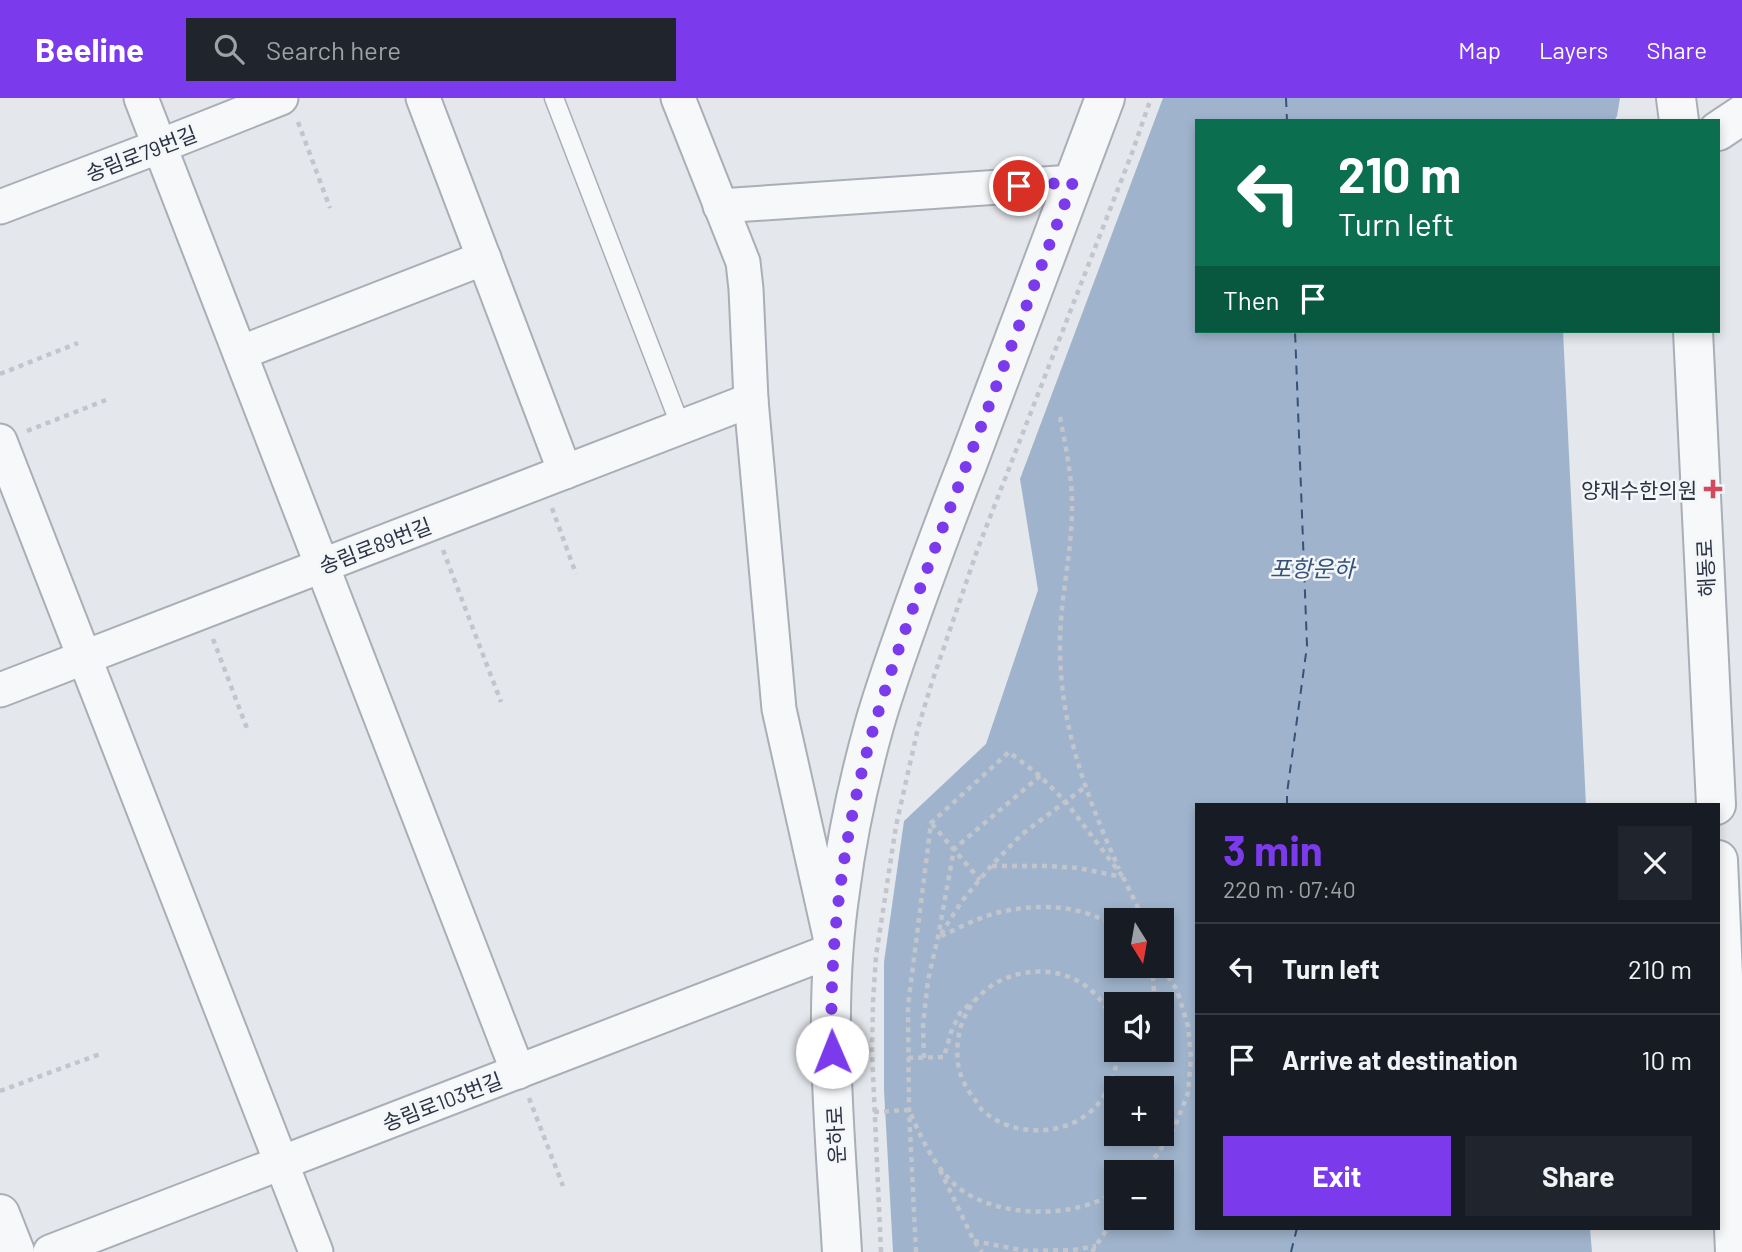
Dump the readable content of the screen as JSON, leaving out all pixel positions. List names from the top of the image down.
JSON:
{
  "streets": {
    "street": [
      "송림로79번길",
      "송림로89번길",
      "해동로",
      "송림로103번길",
      "운하로"
    ]
  },
  "crossings": [
    ["송림로103번길", "운하로"]
  ],
  "water": ["포항운하"],
  "places": {
    "health": ["양재수한의원"]
  },
  "north": "bottom",
  "page": {
    "header": "Beeline",
    "search": "Search here",
    "nav": ["Map", "Layers", "Share"],
    "turn": ["210 m", "Turn left"],
    "then": "Then",
    "heading": ["3 min", "220 m · 07:40"],
    "map_buttons": ["+", "−"],
    "list": [
      {
        "name": "Turn left",
        "value": "210 m"
      },
      {
        "name": "Arrive at destination",
        "value": "10 m"
      }
    ],
    "buttons": ["Exit", "Share"]
  }
}
